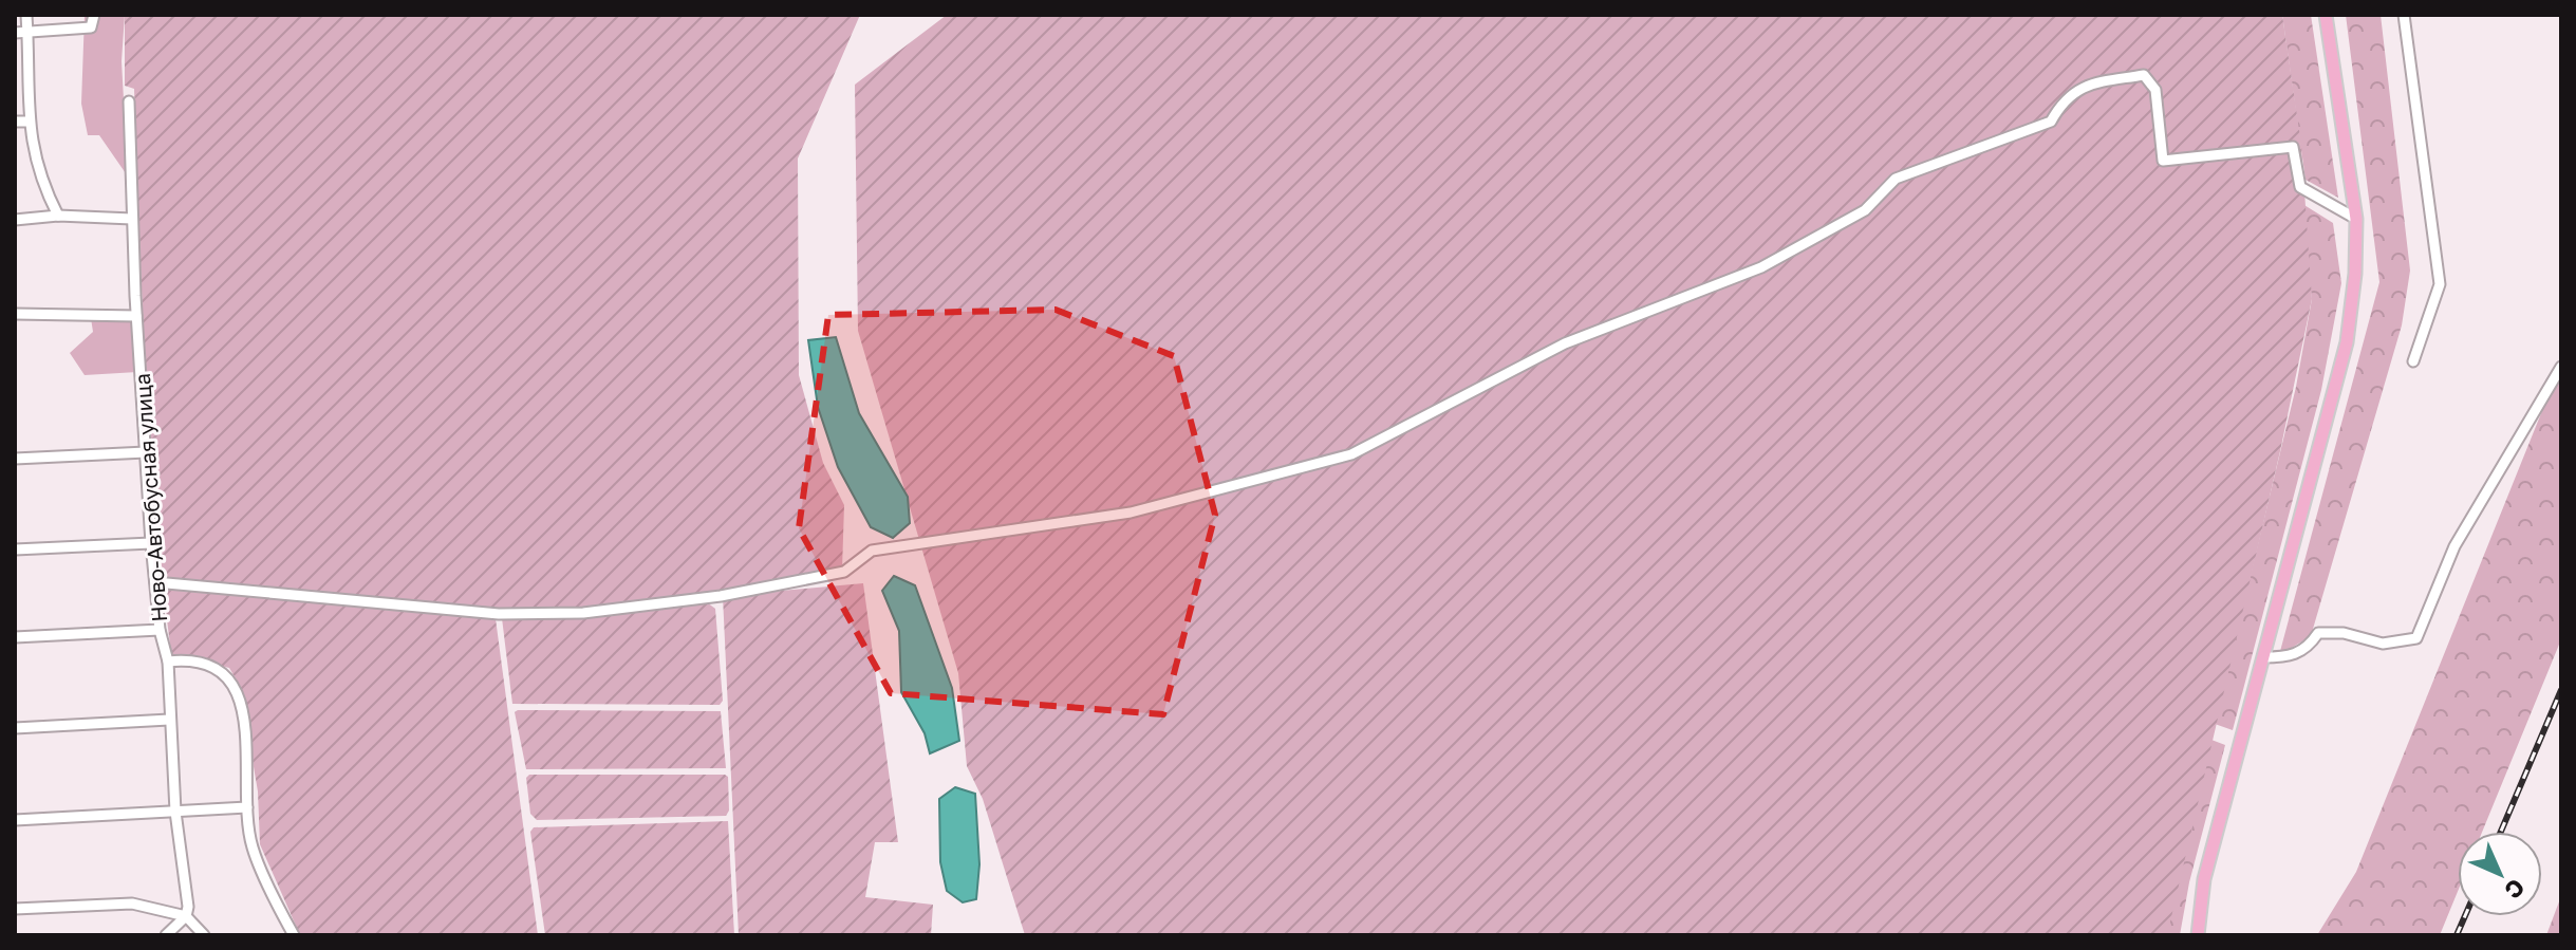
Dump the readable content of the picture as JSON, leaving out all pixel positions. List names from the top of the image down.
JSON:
{
  "streets": {
    "street": ["Ново-Автобусная улица"]
  },
  "north": "bottom right"
}
